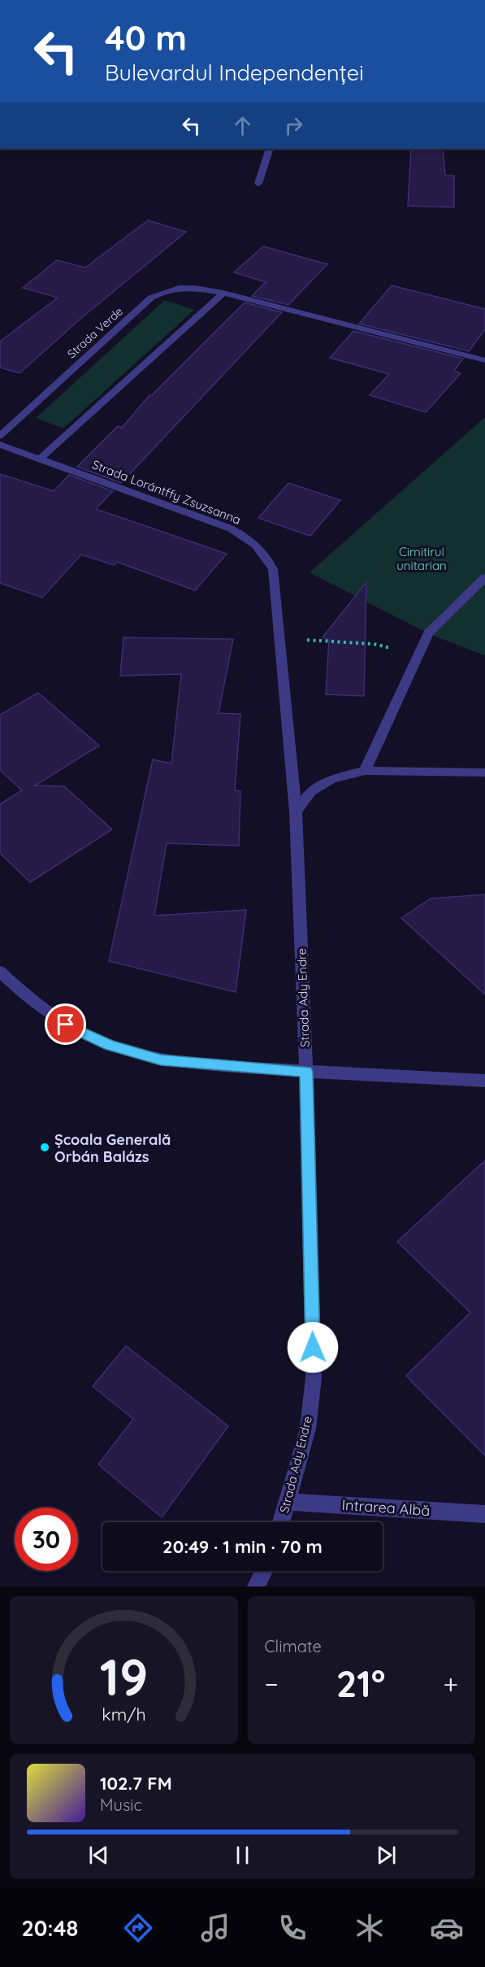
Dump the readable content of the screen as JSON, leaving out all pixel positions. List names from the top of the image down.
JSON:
{
  "streets": {
    "street": [
      "Strada Verde",
      "Strada Lorántffy Zsuzsanna",
      "Strada Ady Endre",
      "Intrarea Albă"
    ]
  },
  "crossings": [
    ["Strada Lorántffy Zsuzsanna", "Strada Ady Endre"],
    ["Strada Ady Endre", "Intrarea Albă"]
  ],
  "parks": ["Cimitirul unitarian"],
  "places": ["Școala Generală Orbán Balázs"],
  "page": {
    "turn": ["40 m", "Bulevardul Independenței"],
    "limit": "30",
    "trip": "20:49 · 1 min · 70 m",
    "tile": "Climate",
    "heat": ["−", "21°", "+"],
    "song": ["102.7 FM", "Music"],
    "tabs": "20:48",
    "gauge": ["19", "km/h"]
  }
}
